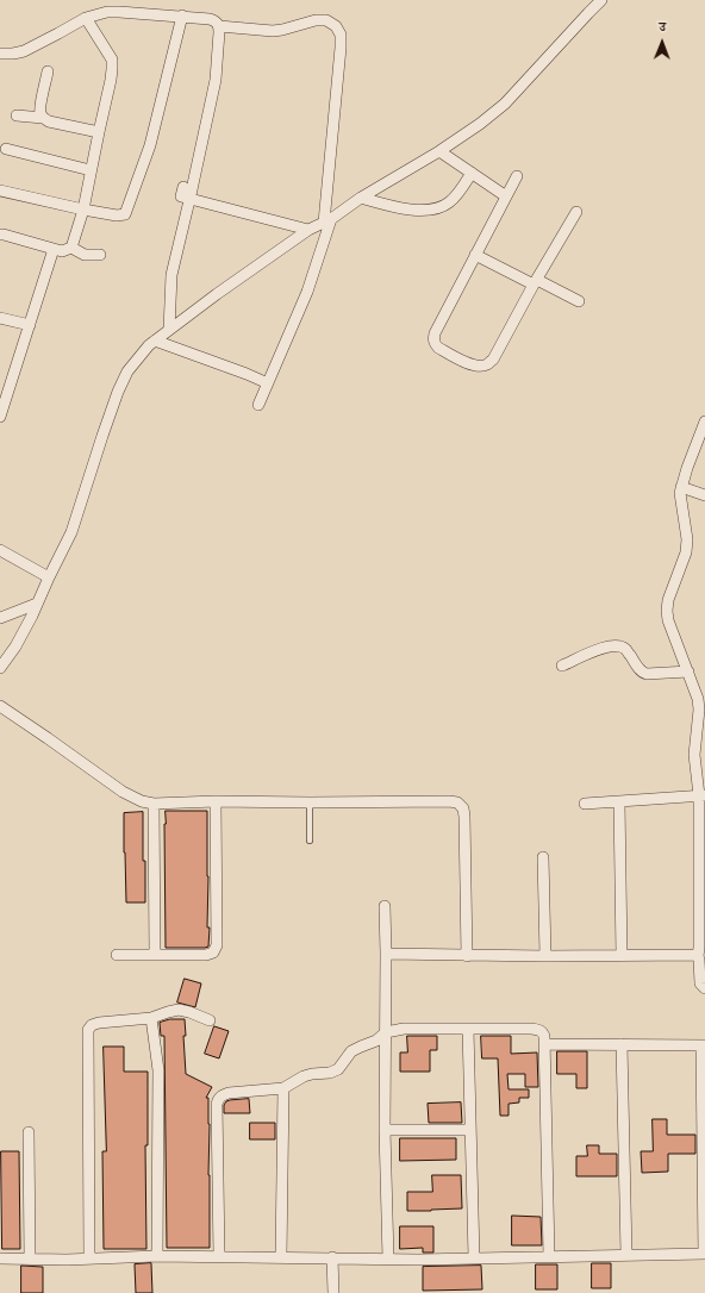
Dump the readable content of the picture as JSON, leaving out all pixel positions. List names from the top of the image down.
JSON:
{
  "north": "top"
}
